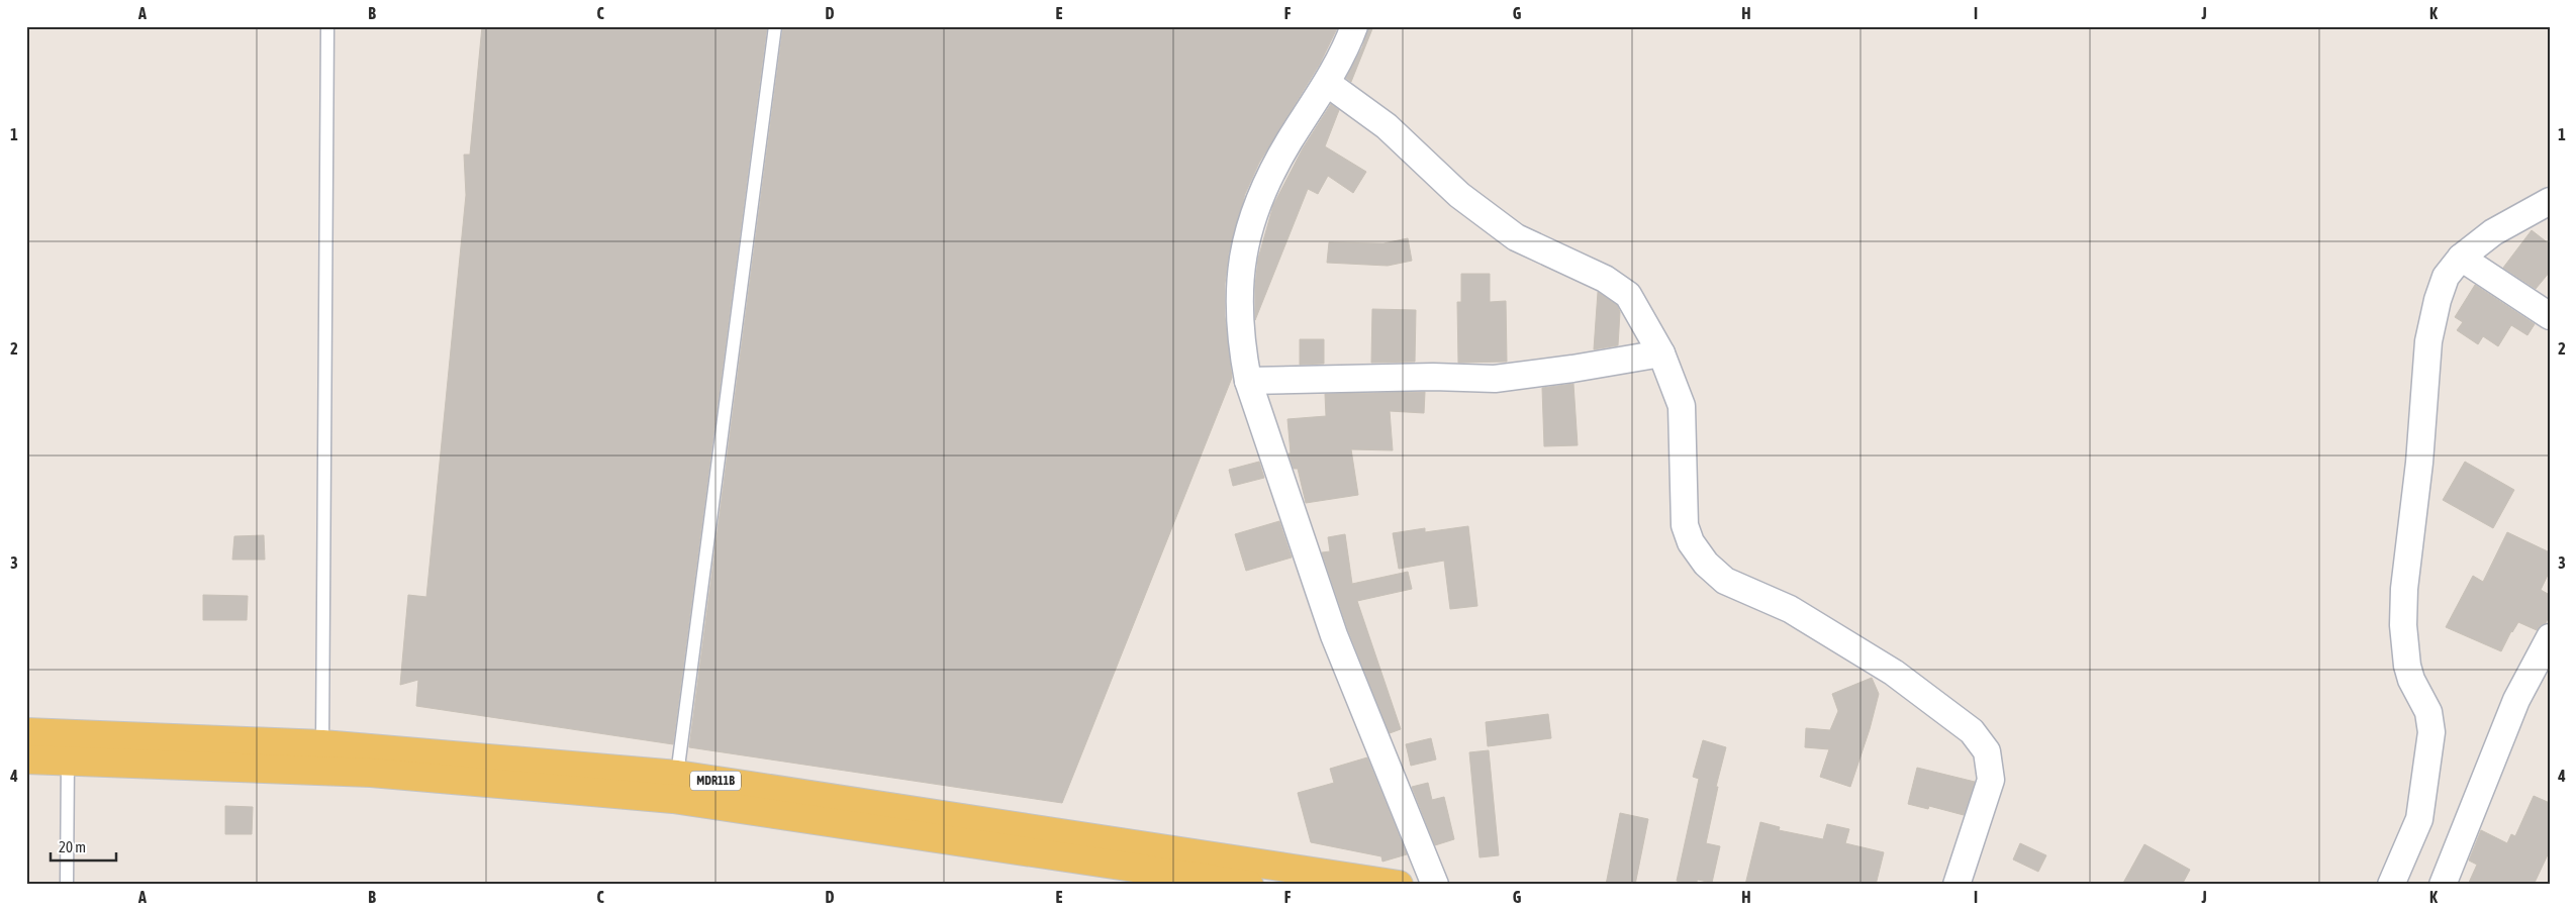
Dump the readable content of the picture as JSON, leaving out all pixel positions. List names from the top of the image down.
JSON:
{
  "streets": {
    "main road": ["MDR11B"]
  },
  "scale_bar": "20 m",
  "grid": {
    "columns": [
      "A",
      "B",
      "C",
      "D",
      "E",
      "F",
      "G",
      "H",
      "I",
      "J",
      "K"
    ],
    "rows": [
      "1",
      "2",
      "3",
      "4"
    ]
  }
}
